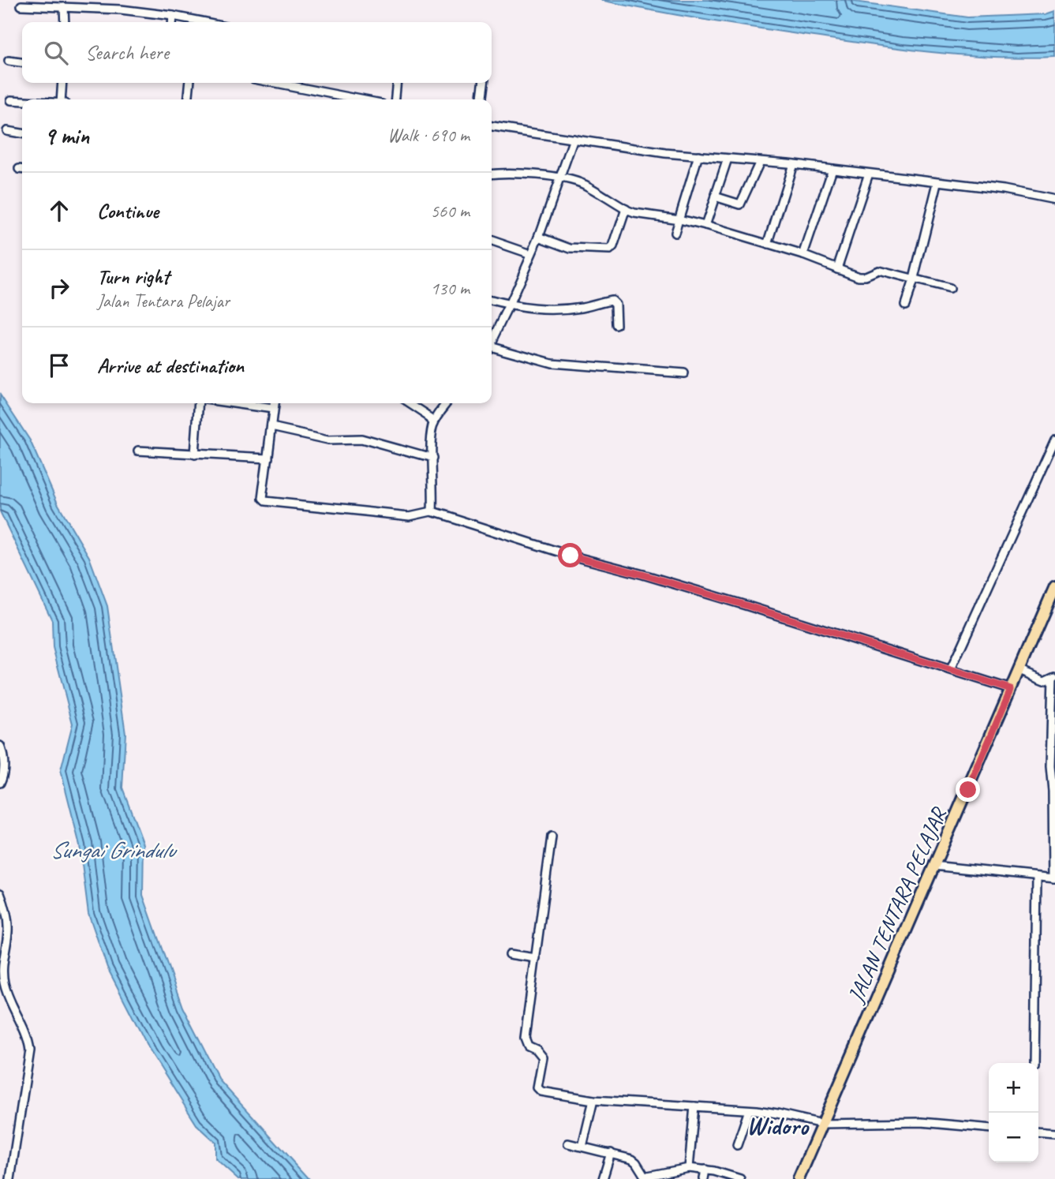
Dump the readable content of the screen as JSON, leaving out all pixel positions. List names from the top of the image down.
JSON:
{
  "streets": {
    "main road": ["JALAN TENTARA PELAJAR"]
  },
  "districts": ["Widoro"],
  "water": ["Sungai Grindulu"],
  "page": {
    "search": "Search here",
    "heading": ["9 min", "Walk · 690 m"],
    "list": [
      ["Continue", "560 m"],
      ["Turn right", "Jalan Tentara Pelajar", "130 m"],
      "Arrive at destination"
    ],
    "map_buttons": ["+", "−"]
  }
}
